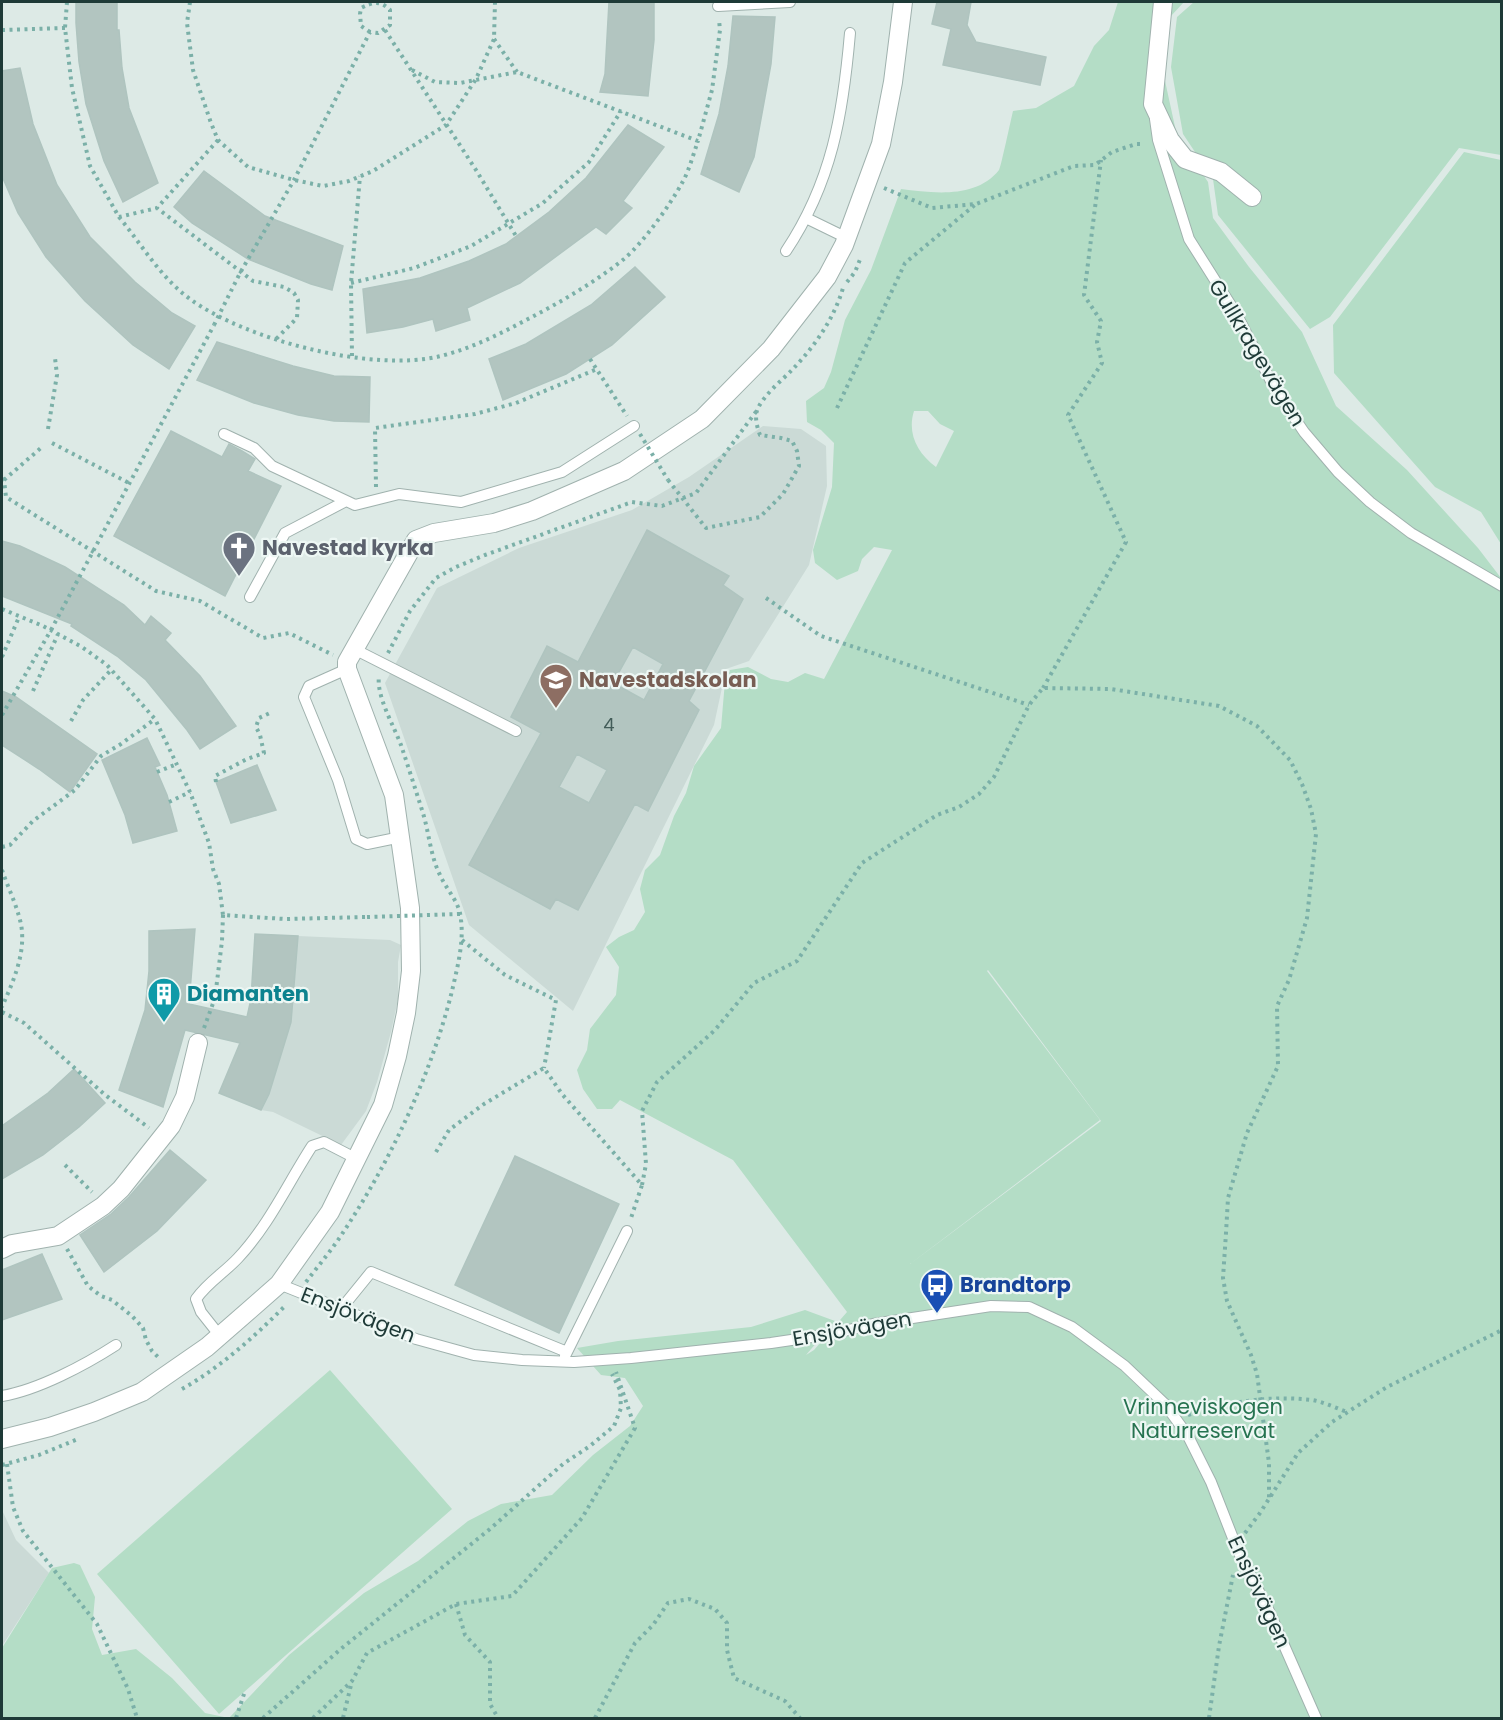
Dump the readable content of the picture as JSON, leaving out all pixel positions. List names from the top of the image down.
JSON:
{
  "streets": {
    "street": ["Gullkragevägen"],
    "lane": ["Ensjövägen"]
  },
  "parks": ["Vrinneviskogen Naturreservat"],
  "places": {
    "church": ["Navestad kyrka"],
    "school or university": ["Navestadskolan"],
    "building": ["Diamanten"],
    "bus stop": ["Brandtorp"]
  },
  "house_numbers": ["4"]
}
